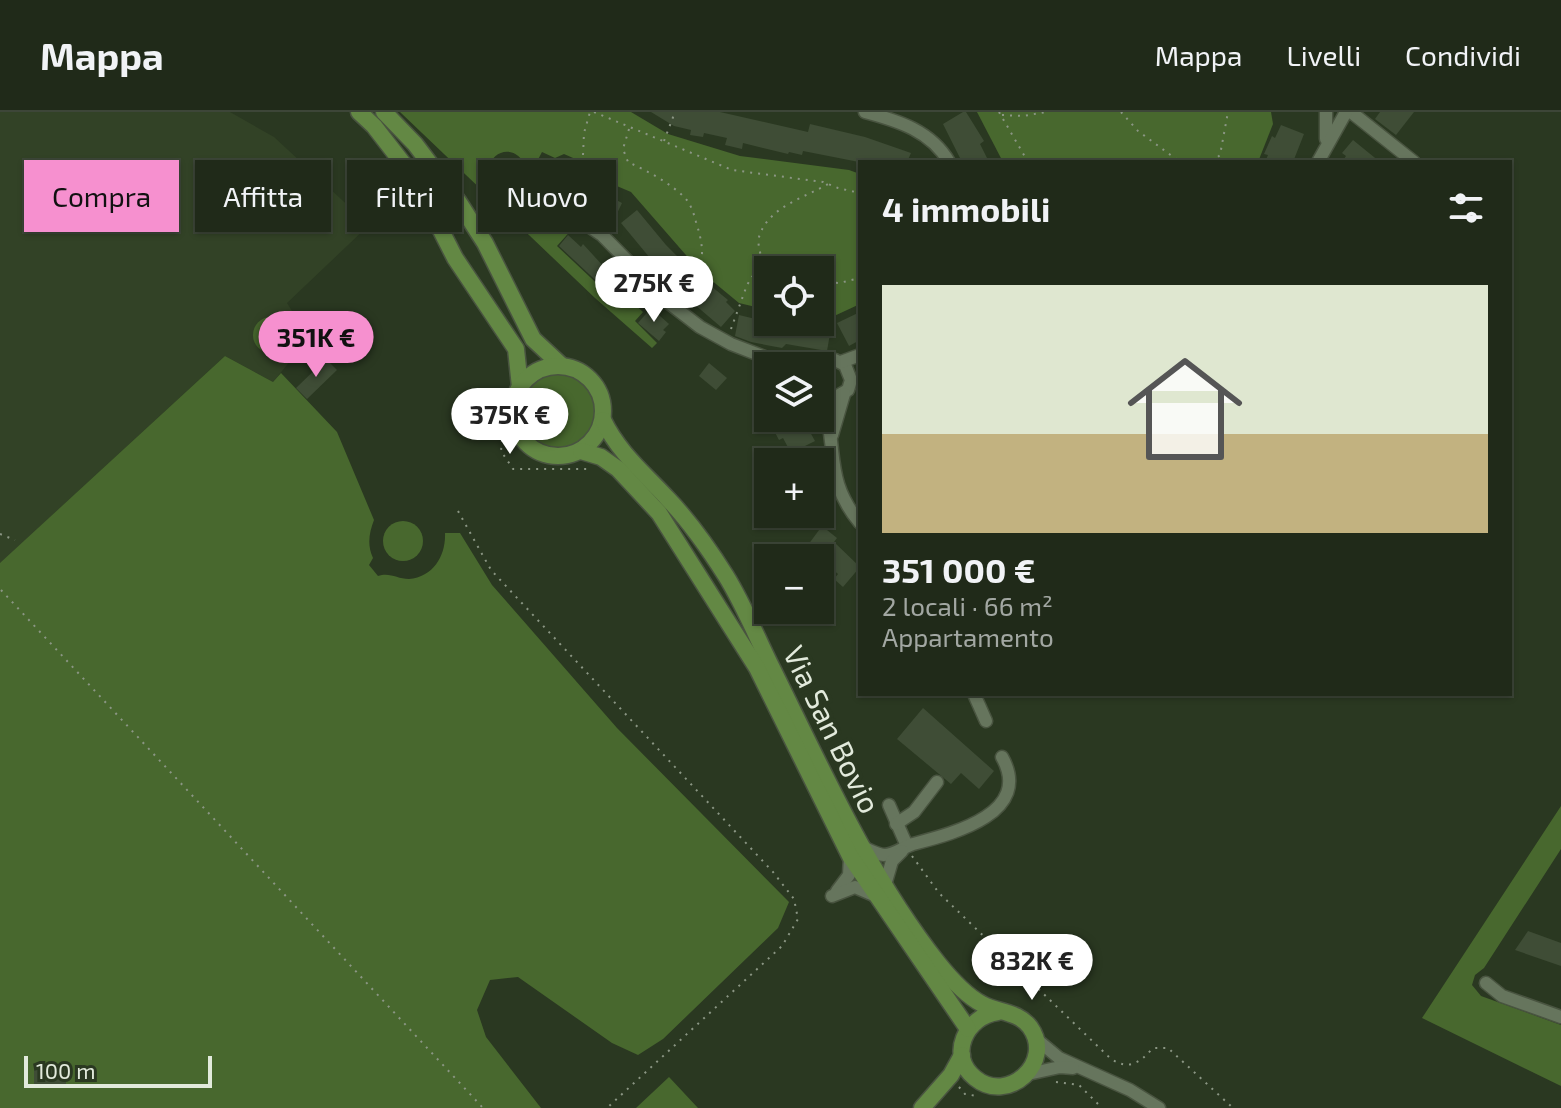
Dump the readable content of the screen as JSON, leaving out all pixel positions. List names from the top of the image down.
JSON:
{
  "streets": {
    "main road": ["Via San Bovio"]
  },
  "scale_bar": "100 m",
  "page": {
    "header": "Mappa",
    "nav": ["Mappa", "Livelli", "Condividi"],
    "chip": [
      "Compra",
      "Affitta",
      "Filtri",
      "Nuovo"
    ],
    "heading": "4 immobili",
    "map_buttons": ["+", "−"],
    "price": [
      "275K €",
      "351K €",
      "375K €",
      "832K €"
    ],
    "list": [
      {
        "name": "351 000 €",
        "note": "2 locali · 66 m² · Appartamento"
      }
    ],
    "scale": "100 m"
  }
}
